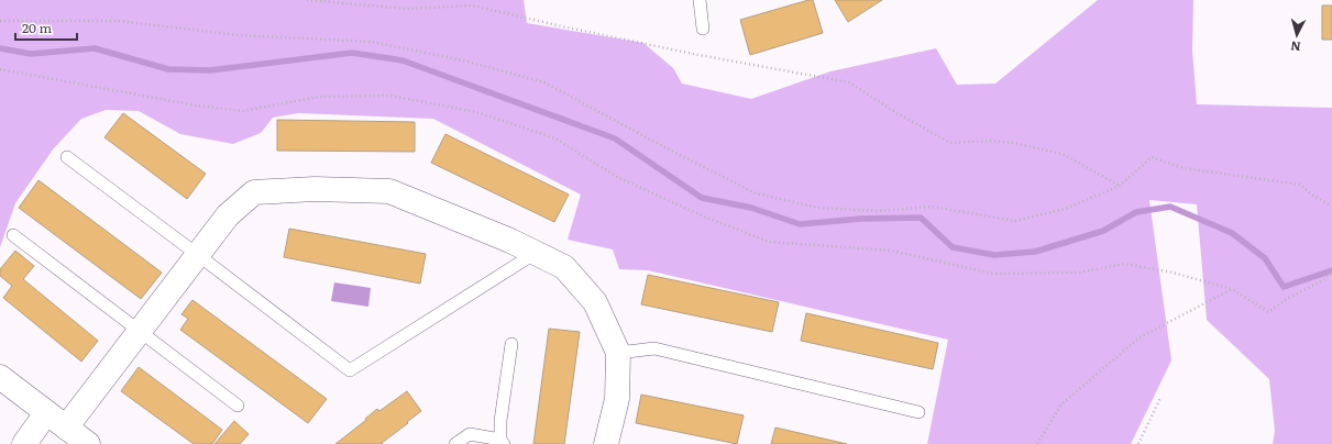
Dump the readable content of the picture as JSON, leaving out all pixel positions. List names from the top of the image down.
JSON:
{
  "scale_bar": "20 m",
  "north": "bottom"
}
